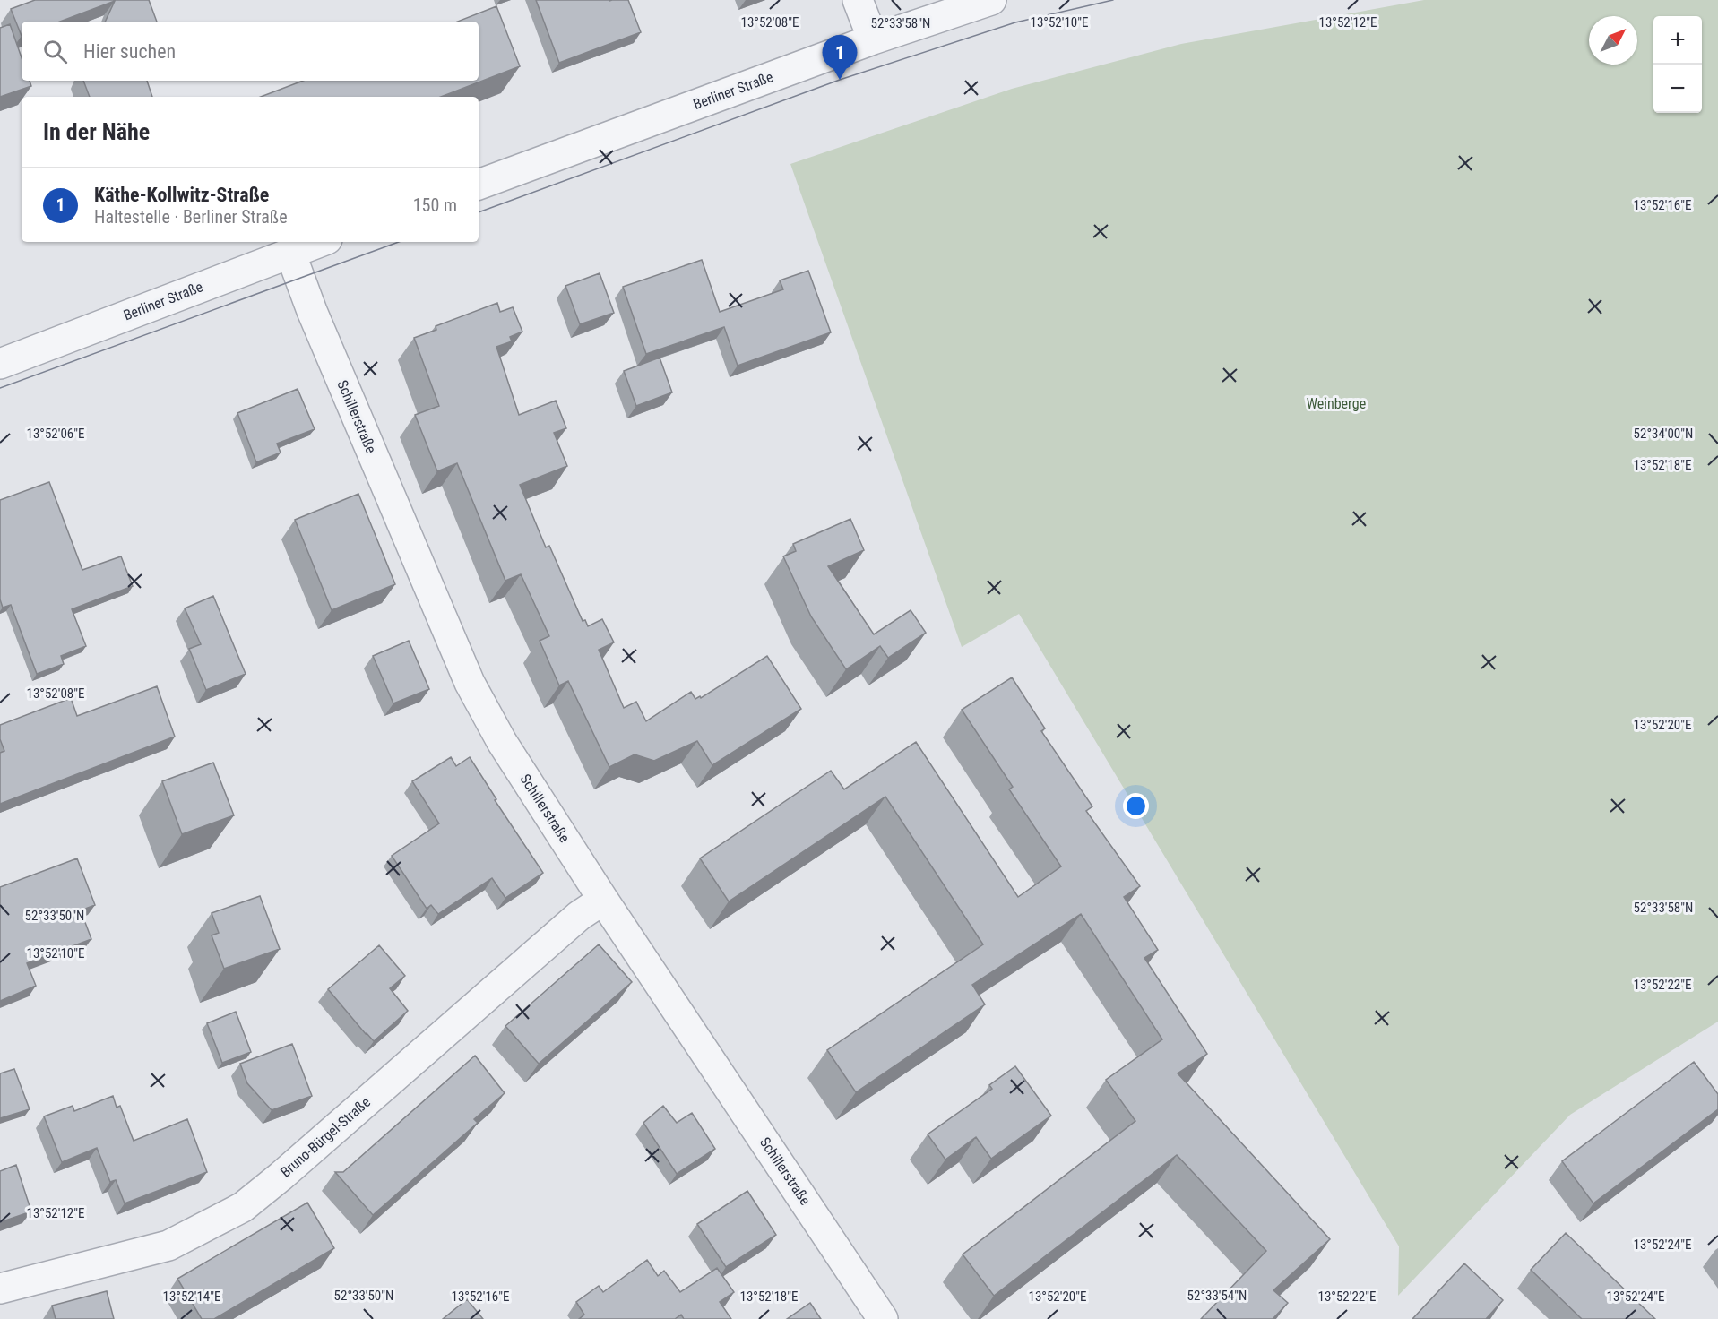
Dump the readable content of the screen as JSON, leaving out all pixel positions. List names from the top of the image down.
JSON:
{
  "streets": {
    "street": ["Berliner Straße", "Schillerstraße", "Bruno-Bürgel-Straße"]
  },
  "crossings": [
    ["Berliner Straße", "Schillerstraße"],
    ["Schillerstraße", "Bruno-Bürgel-Straße"]
  ],
  "parks": ["Weinberge"],
  "north": "top right",
  "page": {
    "map_buttons": ["+", "−"],
    "search": "Hier suchen",
    "pins": "1",
    "heading": "In der Nähe",
    "list": [
      {
        "mark": "1",
        "name": "Käthe-Kollwitz-Straße",
        "note": "Haltestelle · Berliner Straße",
        "value": "150 m"
      }
    ]
  },
  "coordinates": [
    "13°52'08\"E",
    "13°52'10\"E",
    "13°52'12\"E",
    "52°33'58\"N",
    "13°52'16\"E",
    "13°52'06\"E",
    "52°34'00\"N",
    "13°52'18\"E",
    "13°52'20\"E",
    "52°33'50\"N",
    "13°52'22\"E",
    "13°52'24\"E",
    "52°33'54\"N",
    "13°52'14\"E"
  ]
}
